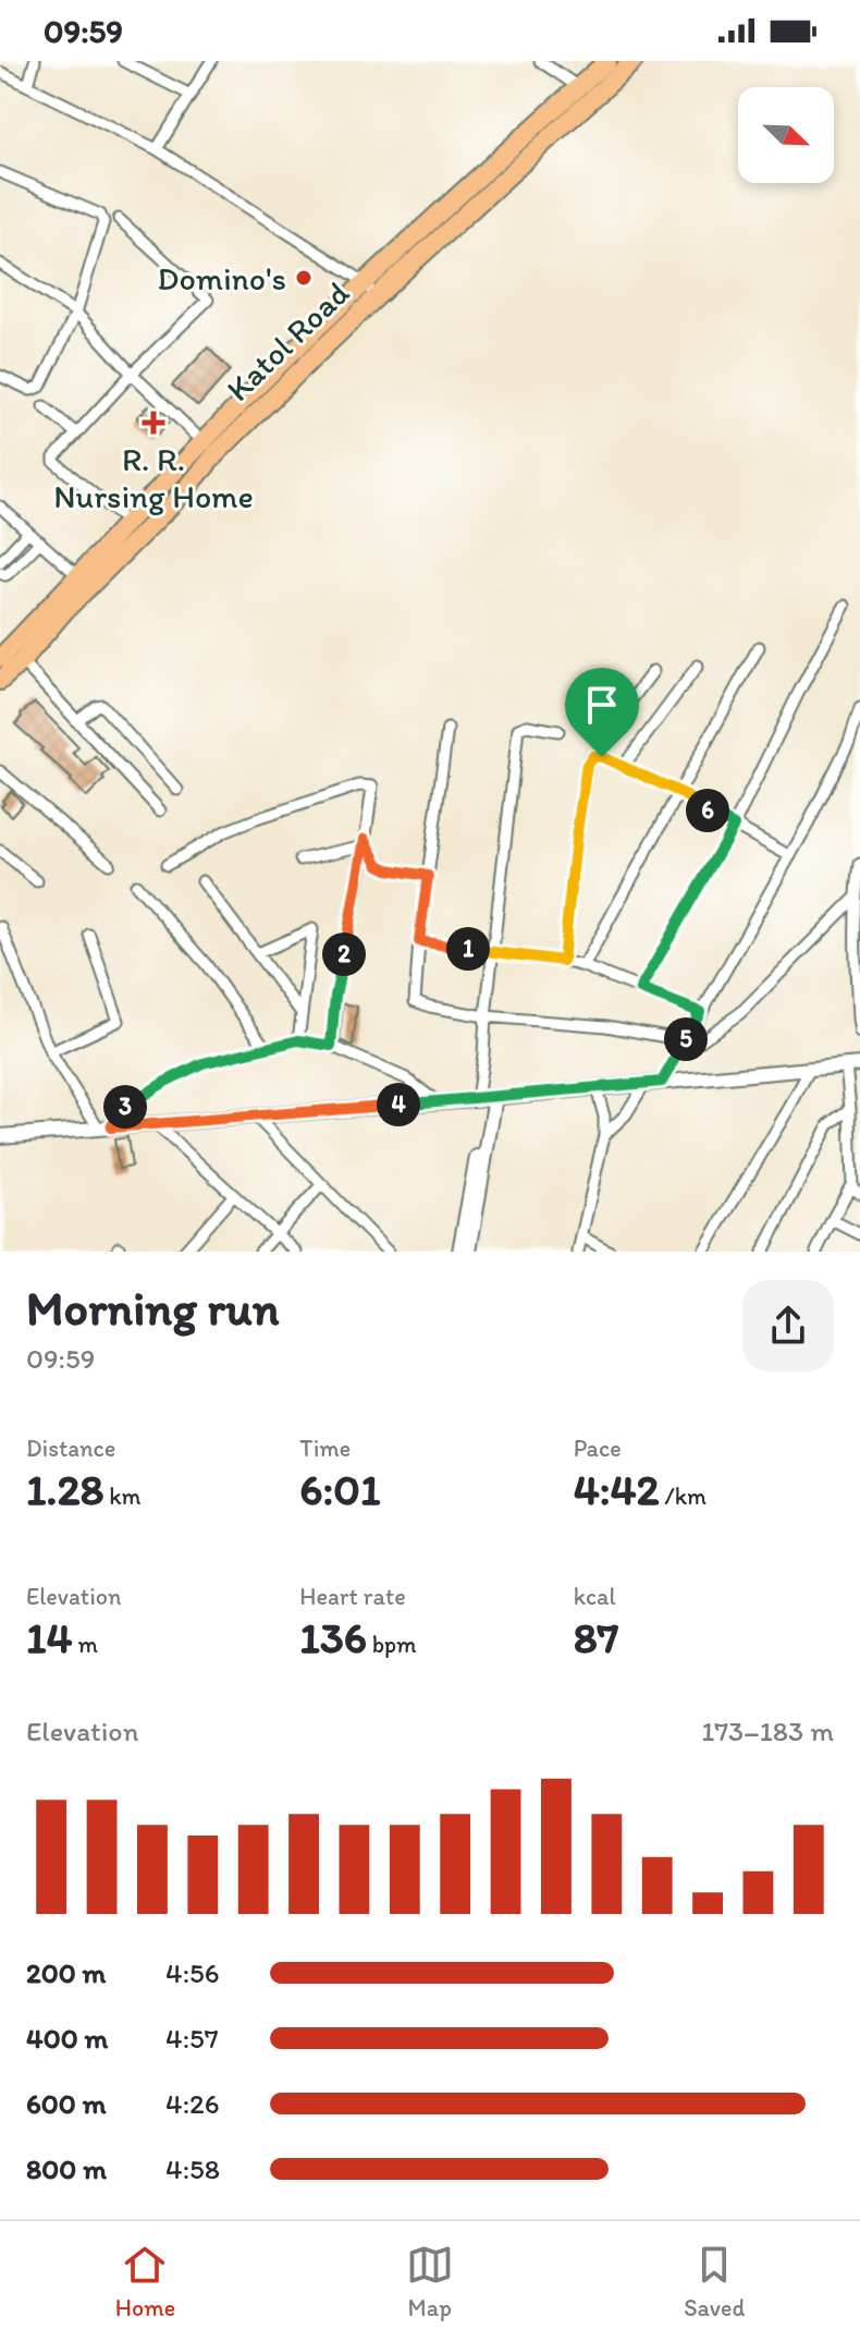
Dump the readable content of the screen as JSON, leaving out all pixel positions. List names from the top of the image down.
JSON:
{
  "streets": {
    "main road": ["Katol Road"]
  },
  "places": {
    "other": ["Domino's"],
    "health": ["R. R. Nursing Home"]
  },
  "north": "bottom right",
  "page": {
    "status": "09:59",
    "pins": [
      "6",
      "1",
      "2",
      "5",
      "4",
      "3"
    ],
    "heading": ["Morning run", "09:59"],
    "stats": [
      ["Distance", "1.28 km"],
      ["Time", "6:01"],
      ["Pace", "4:42 /km"],
      ["Elevation", "14 m"],
      ["Heart rate", "136 bpm"],
      ["kcal", "87"]
    ],
    "chart": ["Elevation", "173–183 m"],
    "list": [
      {
        "name": "200 m",
        "note": "4:56"
      },
      {
        "name": "400 m",
        "note": "4:57"
      },
      {
        "name": "600 m",
        "note": "4:26"
      },
      {
        "name": "800 m",
        "note": "4:58"
      }
    ],
    "tabs": ["Home", "Map", "Saved"]
  }
}
